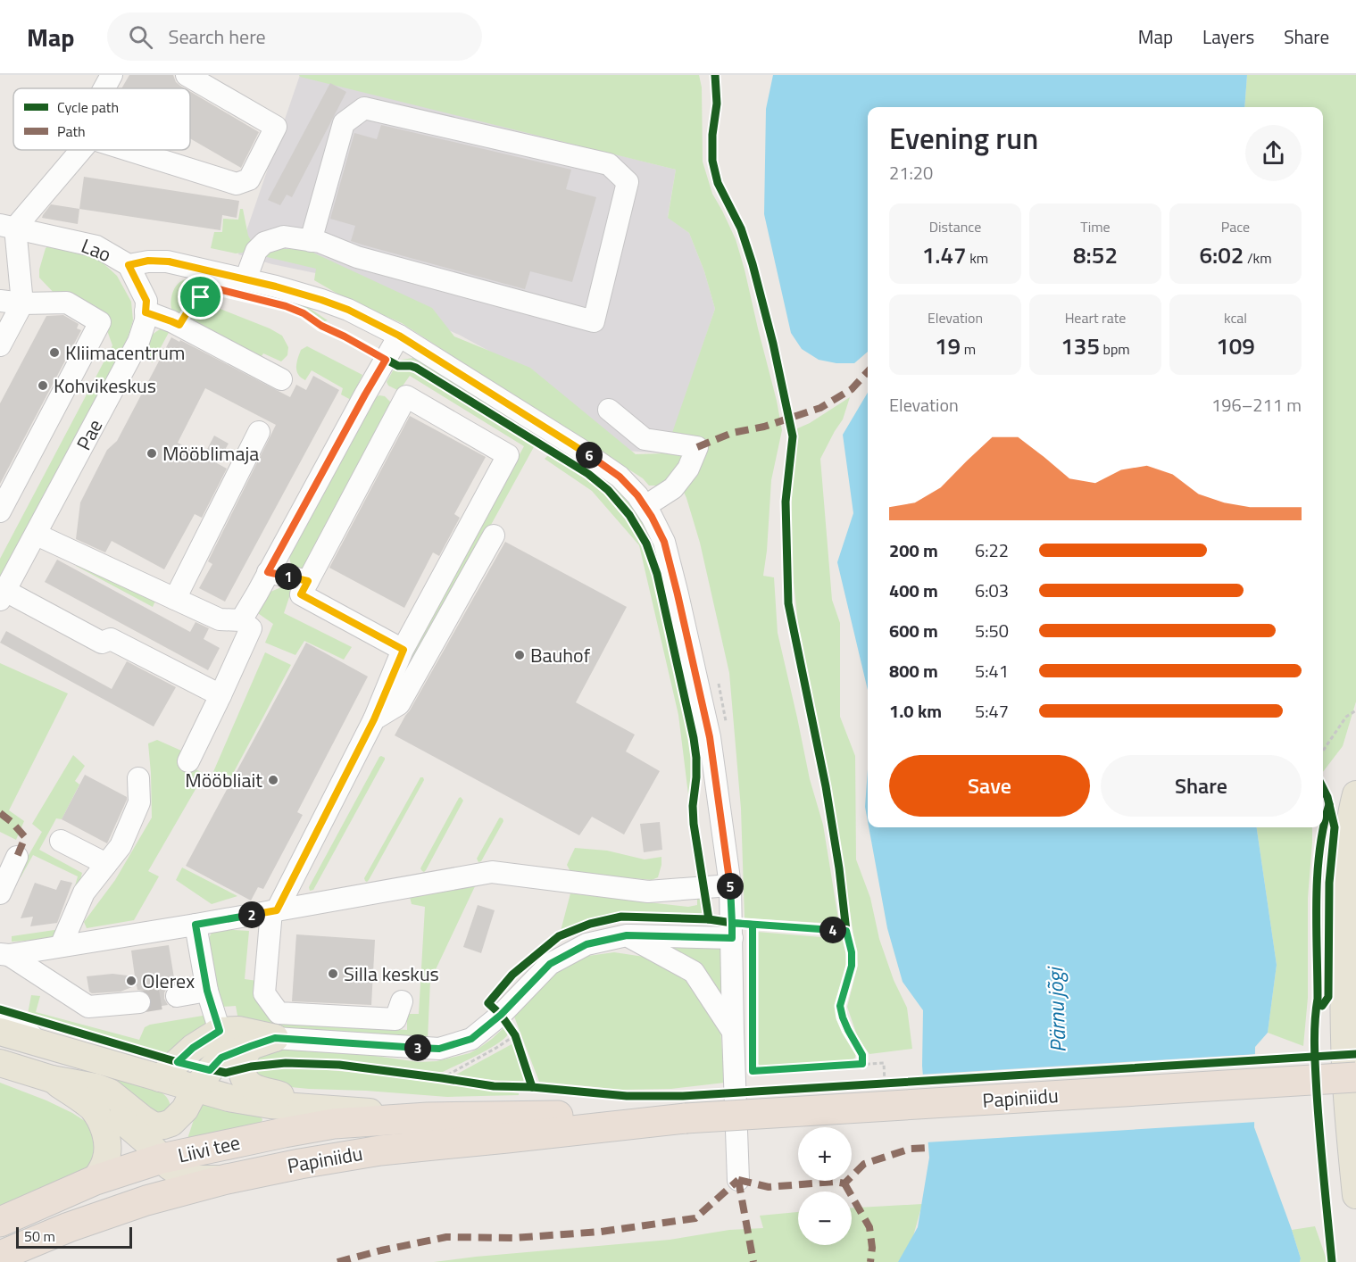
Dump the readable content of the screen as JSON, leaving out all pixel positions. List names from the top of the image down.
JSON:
{
  "streets": {
    "highway": ["Papiniidu", "Liivi tee"],
    "street": ["Lao", "Pae"]
  },
  "crossings": [
    ["Lao", "Pae"],
    ["Papiniidu", "Liivi tee"]
  ],
  "water": ["Pärnu jõgi"],
  "places": [
    "Kliimacentrum",
    "Kohvikeskus",
    "Mööblimaja",
    "Bauhof",
    "Mööbliait",
    "Silla keskus",
    "Olerex"
  ],
  "legend": ["Cycle path", "Path"],
  "scale_bar": "50 m",
  "page": {
    "header": "Map",
    "search": "Search here",
    "nav": ["Map", "Layers", "Share"],
    "heading": ["Evening run", "21:20"],
    "stats": [
      ["Distance", "1.47 km"],
      ["Time", "8:52"],
      ["Pace", "6:02 /km"],
      ["Elevation", "19 m"],
      ["Heart rate", "135 bpm"],
      ["kcal", "109"]
    ],
    "chart": ["Elevation", "196–211 m"],
    "pins": [
      "6",
      "1",
      "5",
      "2",
      "4",
      "3"
    ],
    "list": [
      {
        "name": "200 m",
        "note": "6:22"
      },
      {
        "name": "400 m",
        "note": "6:03"
      },
      {
        "name": "600 m",
        "note": "5:50"
      },
      {
        "name": "800 m",
        "note": "5:41"
      },
      {
        "name": "1.0 km",
        "note": "5:47"
      }
    ],
    "buttons": ["Save", "Share"],
    "map_buttons": ["+", "−"],
    "scale": "50 m"
  }
}
